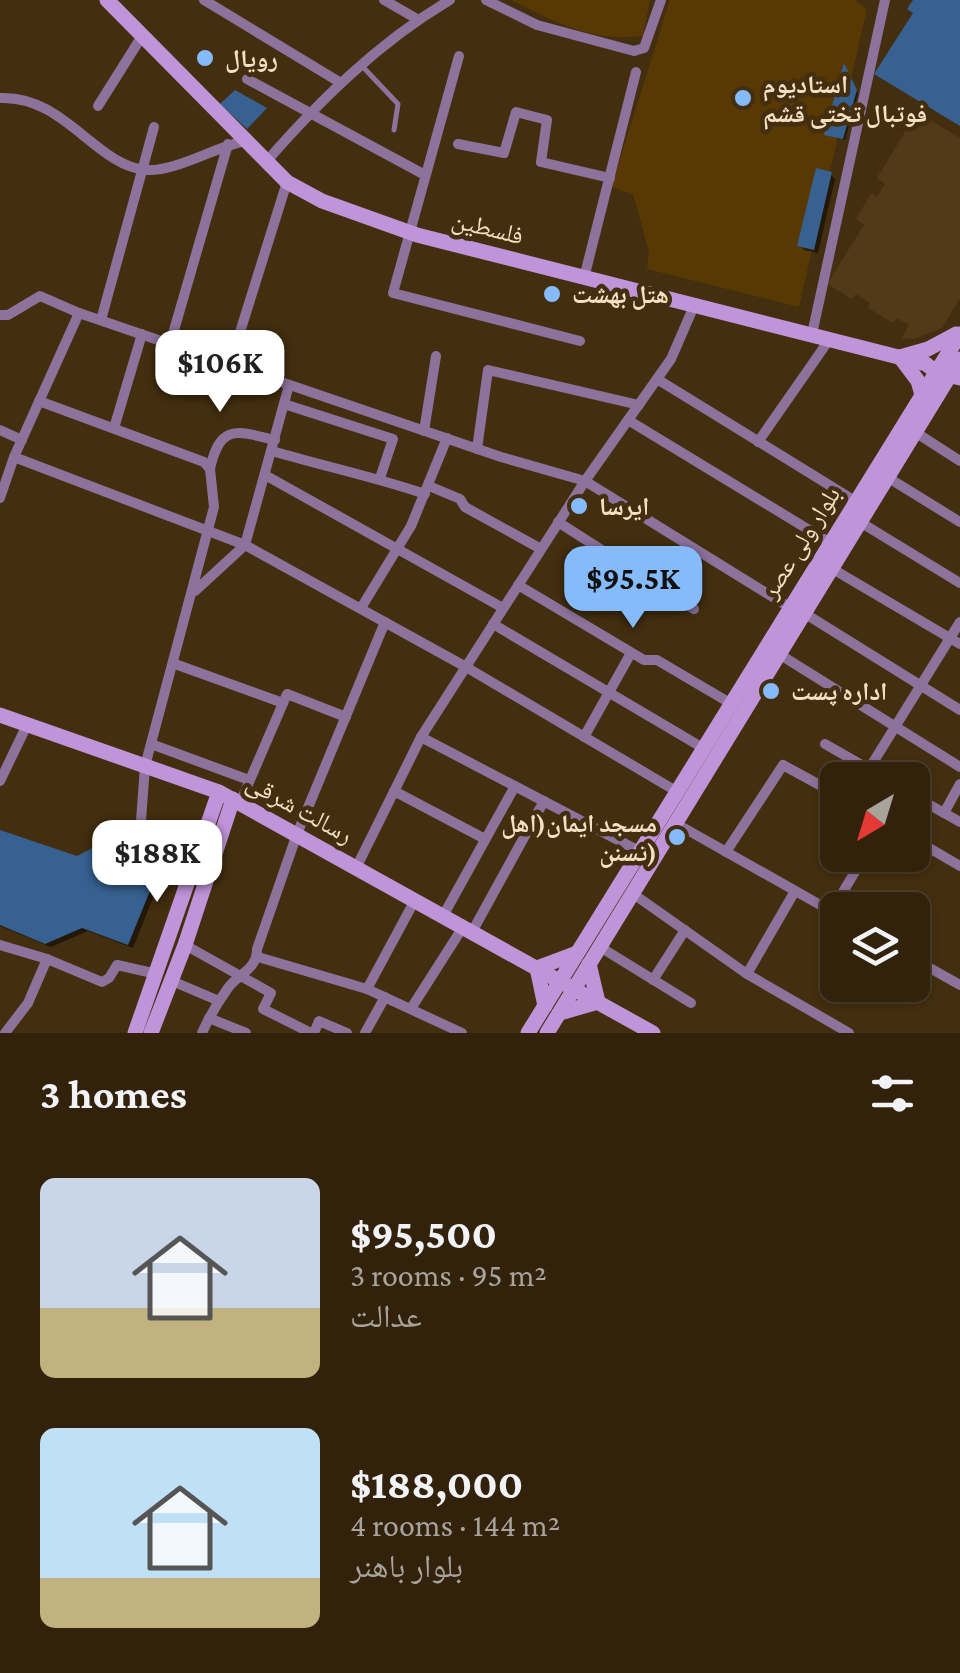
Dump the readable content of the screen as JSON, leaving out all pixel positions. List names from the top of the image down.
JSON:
{
  "streets": {
    "main road": ["فلسطین", "بلوار ولی عصر", "رسالت شرقی"]
  },
  "crossings": [
    ["فلسطین", "بلوار ولی عصر"],
    ["بلوار ولی عصر", "رسالت شرقی"]
  ],
  "places": [
    "رویال",
    "استادیوم فوتبال تختی قشم",
    "هتل بهشت",
    "ایرسا",
    "اداره پست",
    "مسجد ایمان(اهل تسنن)"
  ],
  "north": "bottom left",
  "page": {
    "price": ["$106K", "$95.5K", "$188K"],
    "heading": "3 homes",
    "list": [
      {
        "name": "$95,500",
        "note": "3 rooms · 95 m² · عدالت"
      },
      {
        "name": "$188,000",
        "note": "4 rooms · 144 m² · بلوار باهنر"
      }
    ]
  }
}
